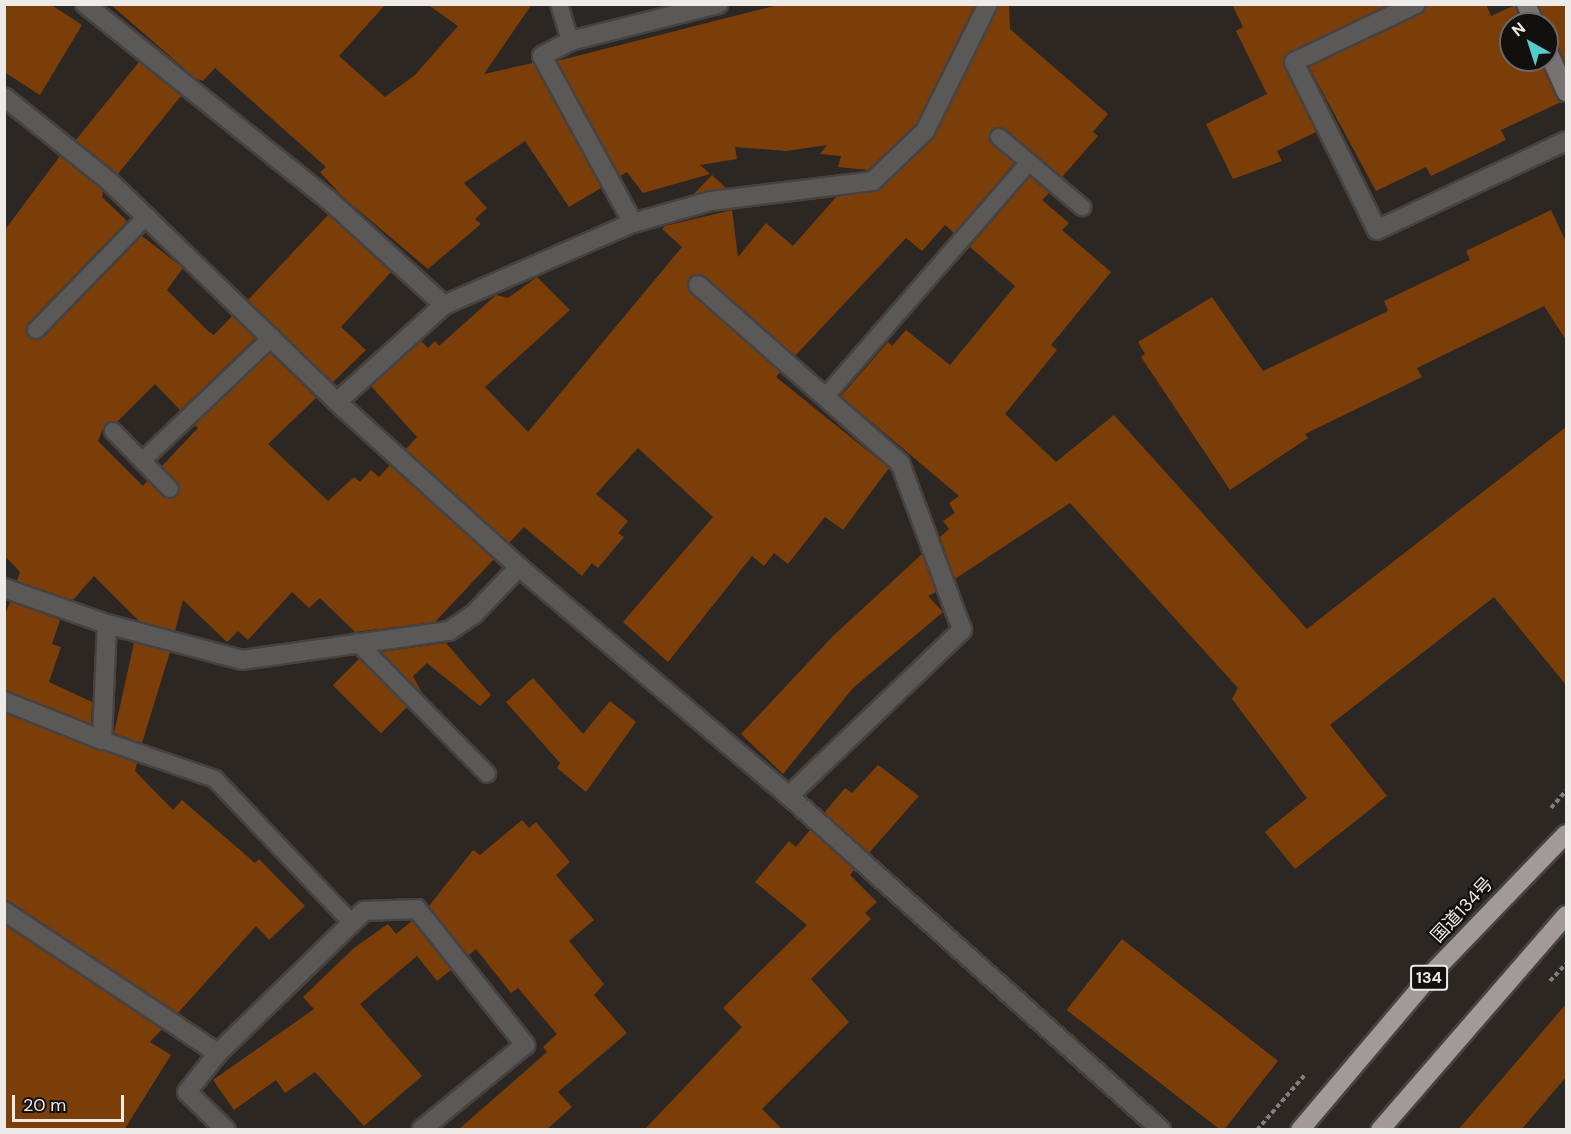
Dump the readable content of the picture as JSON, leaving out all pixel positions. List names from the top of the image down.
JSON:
{
  "streets": {
    "highway": ["国道134号", "134"]
  },
  "scale_bar": "20 m",
  "north": "top left"
}
